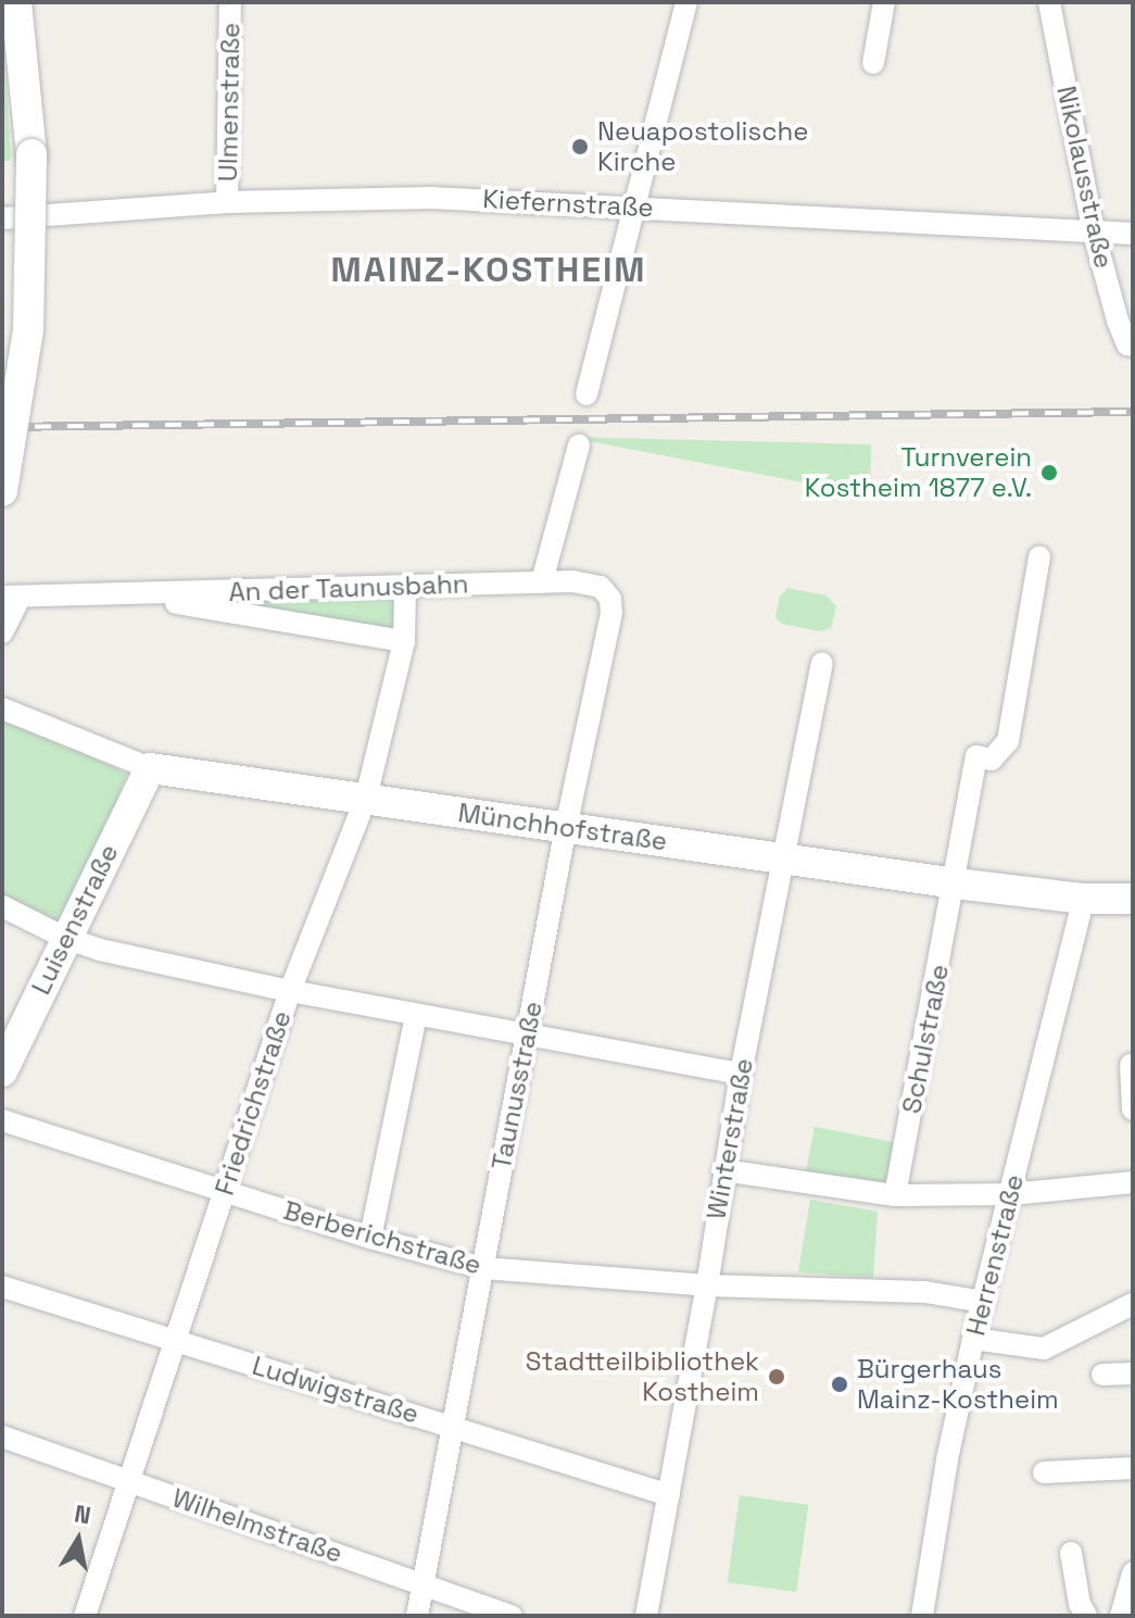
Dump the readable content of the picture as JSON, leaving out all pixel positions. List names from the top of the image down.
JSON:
{
  "streets": {
    "street": [
      "Ulmenstraße",
      "Nikolausstraße",
      "Kiefernstraße",
      "An der Taunusbahn",
      "Münchhofstraße",
      "Luisenstraße",
      "Schulstraße",
      "Taunusstraße",
      "Friedrichstraße",
      "Winterstraße",
      "Berberichstraße",
      "Herrenstraße",
      "Ludwigstraße",
      "Wilhelmstraße"
    ]
  },
  "crossings": [
    ["Ulmenstraße", "Kiefernstraße"],
    ["Nikolausstraße", "Kiefernstraße"],
    ["An der Taunusbahn", "Taunusstraße"],
    ["An der Taunusbahn", "Friedrichstraße"],
    ["Münchhofstraße", "Luisenstraße"],
    ["Münchhofstraße", "Schulstraße"],
    ["Münchhofstraße", "Taunusstraße"],
    ["Münchhofstraße", "Friedrichstraße"],
    ["Münchhofstraße", "Winterstraße"],
    ["Münchhofstraße", "Herrenstraße"],
    ["Taunusstraße", "Berberichstraße"],
    ["Taunusstraße", "Ludwigstraße"],
    ["Taunusstraße", "Wilhelmstraße"],
    ["Friedrichstraße", "Berberichstraße"],
    ["Friedrichstraße", "Ludwigstraße"],
    ["Friedrichstraße", "Wilhelmstraße"],
    ["Winterstraße", "Berberichstraße"],
    ["Winterstraße", "Ludwigstraße"],
    ["Berberichstraße", "Herrenstraße"]
  ],
  "districts": ["MAINZ-KOSTHEIM"],
  "places": [
    "Neuapostolische Kirche",
    "Turnverein Kostheim 1877 e.V.",
    "Stadtteilbibliothek Kostheim",
    "Bürgerhaus Mainz-Kostheim"
  ],
  "north": "top"
}
